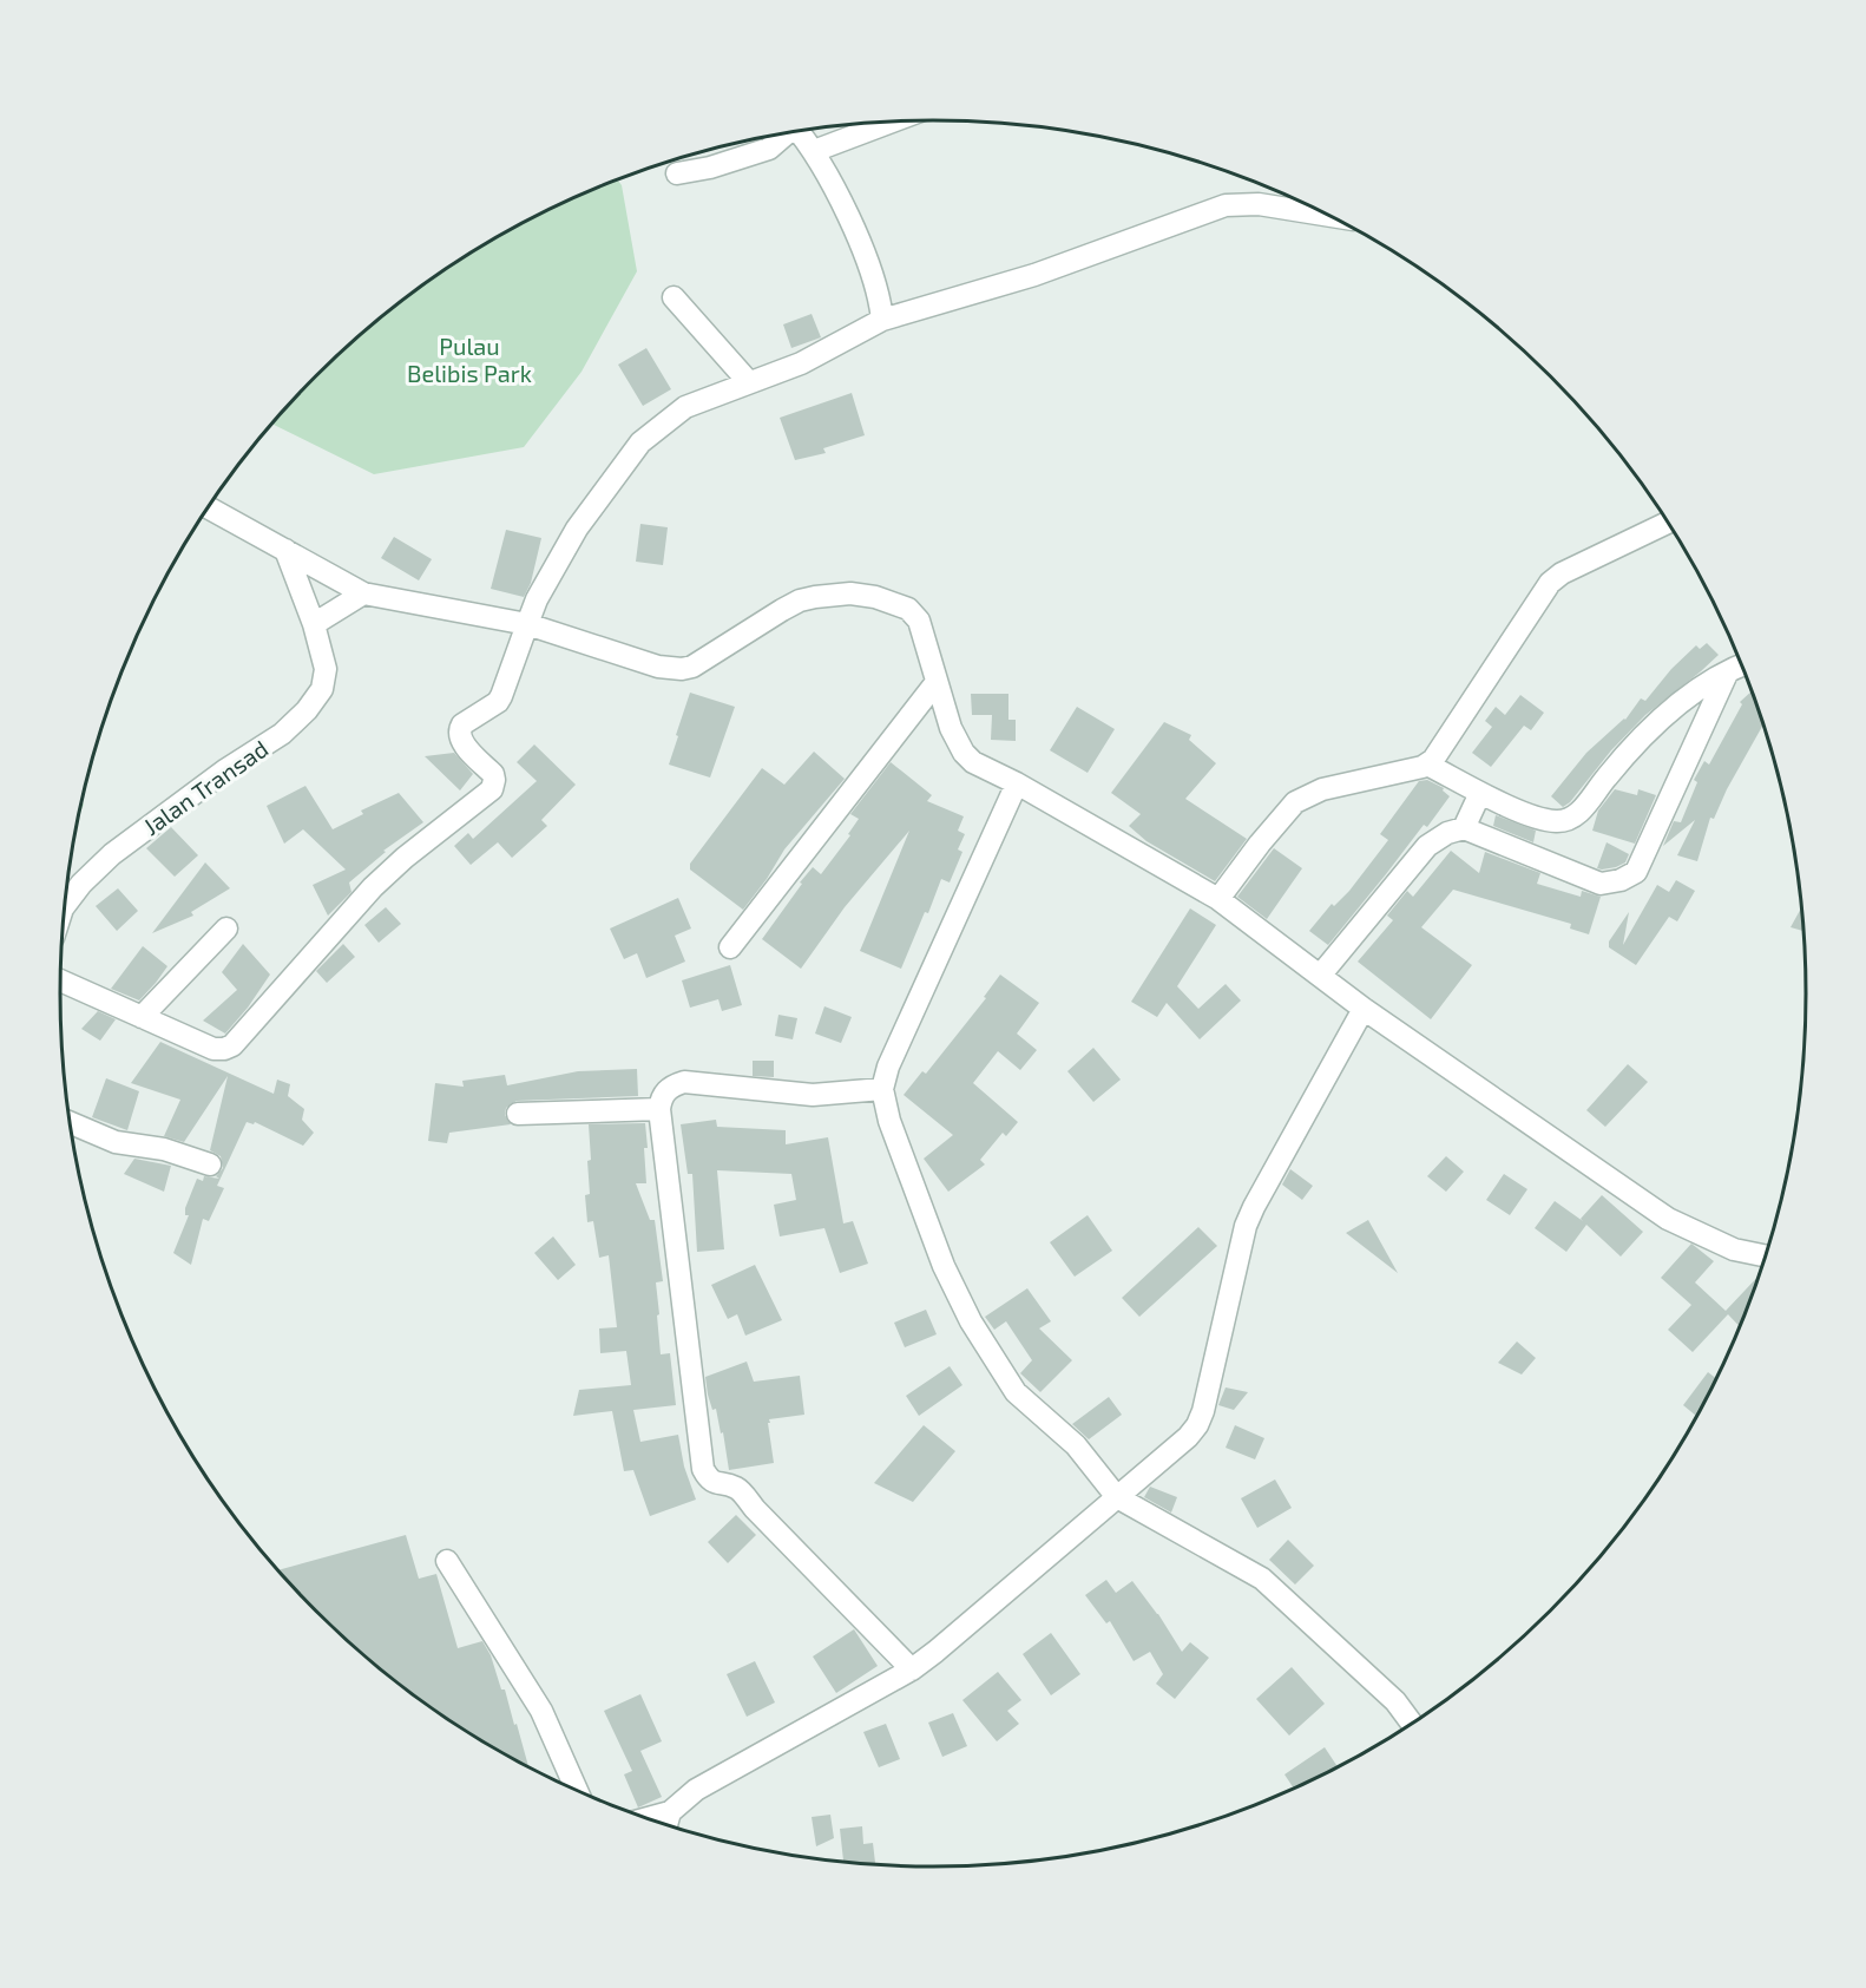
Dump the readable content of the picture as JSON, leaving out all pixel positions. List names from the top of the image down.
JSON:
{
  "streets": {
    "street": ["Jalan Transad"]
  },
  "parks": ["Pulau Belibis Park"]
}
